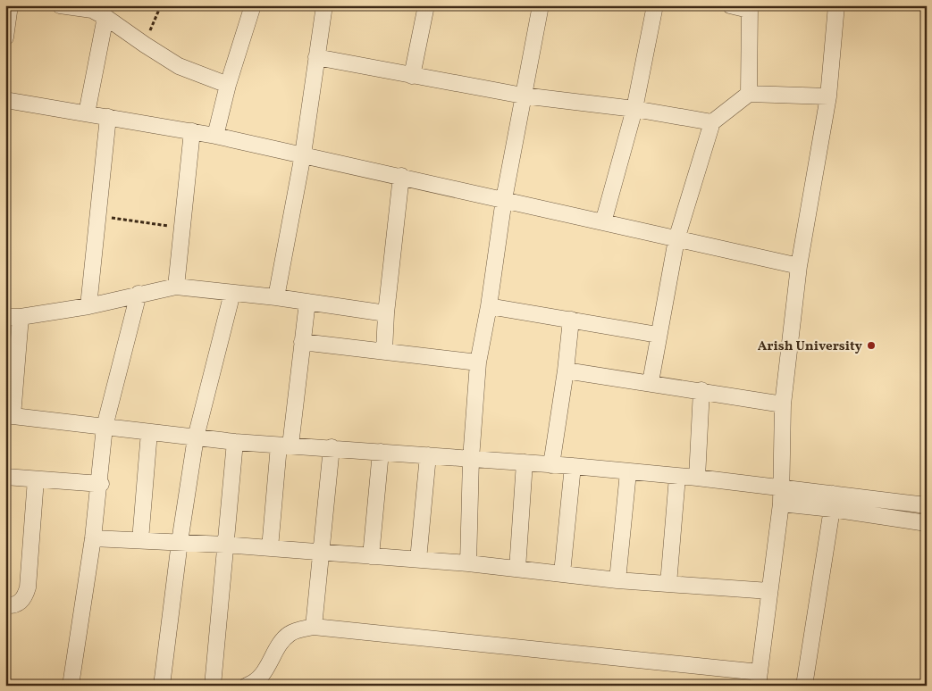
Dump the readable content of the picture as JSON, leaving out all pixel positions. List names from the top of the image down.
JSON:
{
  "places": ["Arish University"]
}
